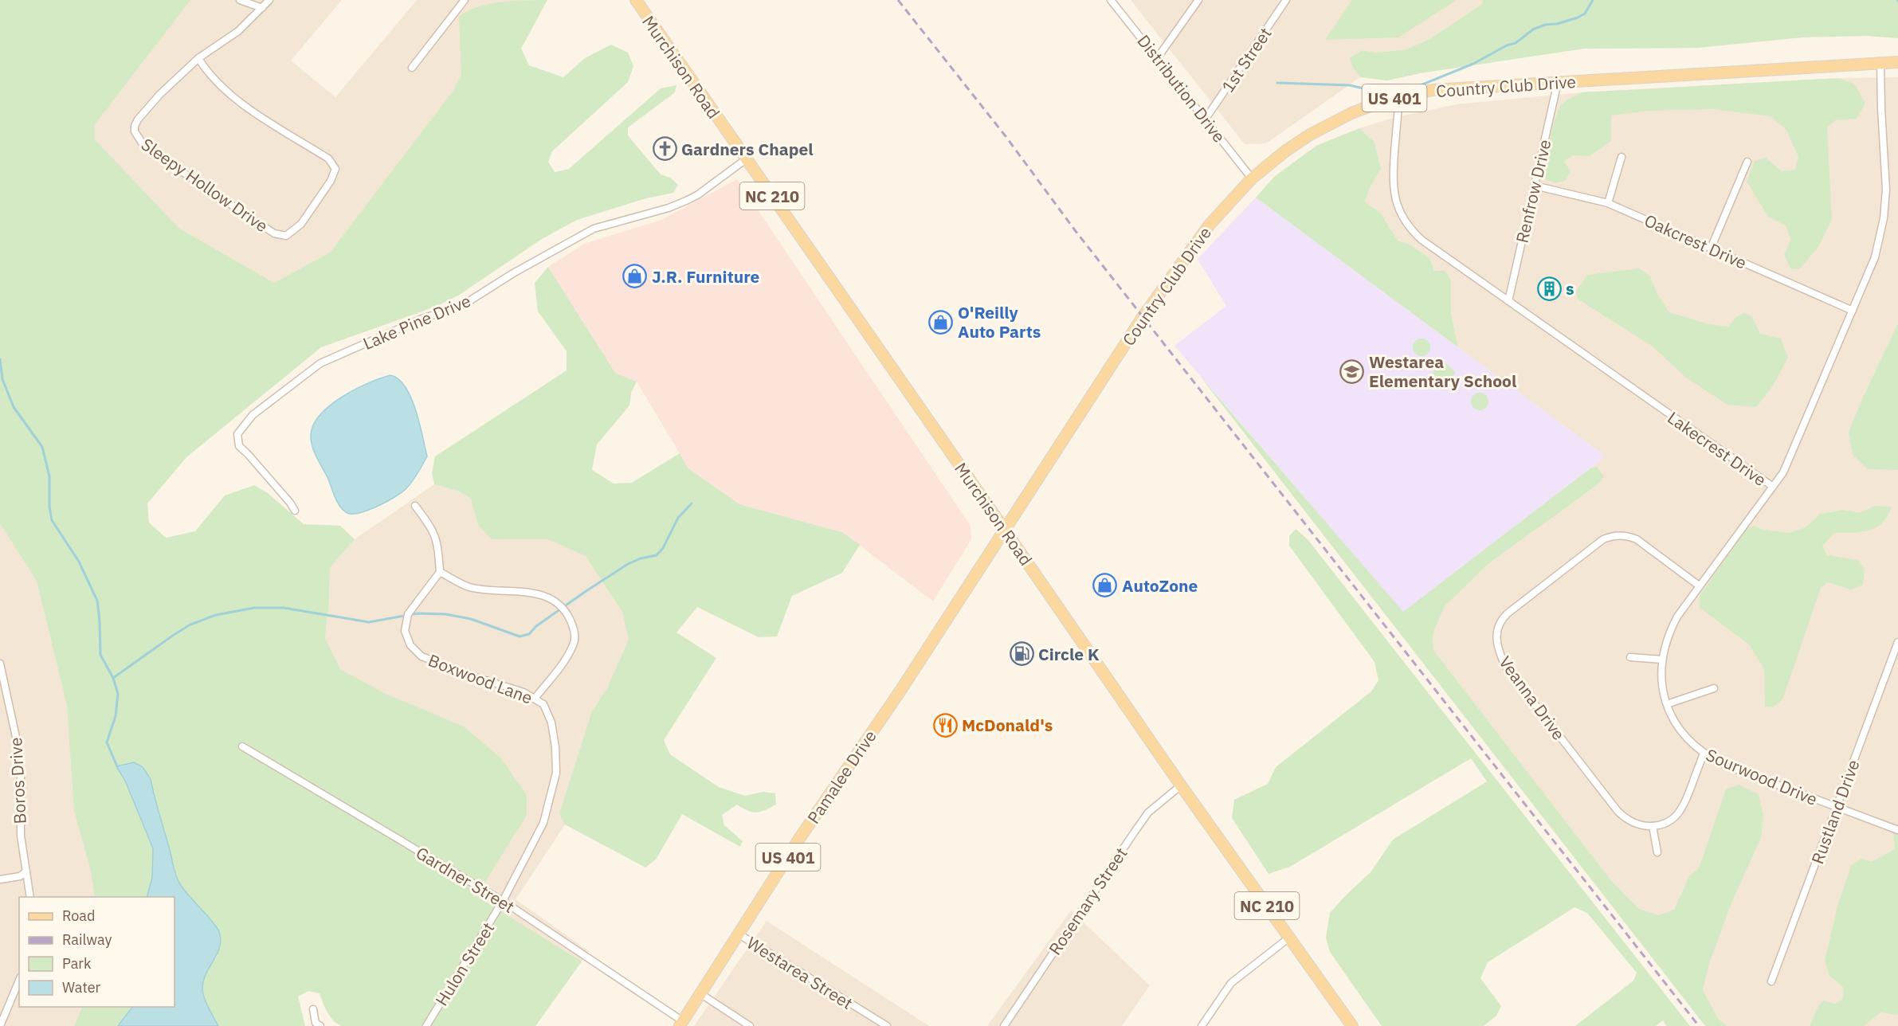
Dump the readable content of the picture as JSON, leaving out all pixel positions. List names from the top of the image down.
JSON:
{
  "streets": {
    "main road": [
      "Murchison Road",
      "Country Club Drive",
      "US 401",
      "NC 210",
      "Pamalee Drive"
    ],
    "street": [
      "1st Street",
      "Distribution Drive",
      "Sleepy Hollow Drive",
      "Renfrow Drive",
      "Oakcrest Drive",
      "Lake Pine Drive",
      "Lakecrest Drive",
      "Boxwood Lane",
      "Veanna Drive",
      "Sourwood Drive",
      "Boros Drive",
      "Rustland Drive",
      "Gardner Street",
      "Rosemary Street",
      "Hulon Street",
      "Westarea Street"
    ]
  },
  "crossings": [
    ["1st Street", "Distribution Drive"],
    ["Murchison Road", "Country Club Drive"],
    ["Murchison Road", "Lake Pine Drive"],
    ["Murchison Road", "Pamalee Drive"],
    ["Murchison Road", "Rosemary Street"],
    ["Country Club Drive", "Distribution Drive"],
    ["Country Club Drive", "Renfrow Drive"],
    ["Country Club Drive", "Lakecrest Drive"],
    ["Country Club Drive", "Pamalee Drive"],
    ["Renfrow Drive", "Oakcrest Drive"],
    ["Renfrow Drive", "Lakecrest Drive"],
    ["Oakcrest Drive", "Lakecrest Drive"],
    ["Lakecrest Drive", "Sourwood Drive"],
    ["Boxwood Lane", "Gardner Street"],
    ["Boxwood Lane", "Hulon Street"],
    ["Veanna Drive", "Sourwood Drive"],
    ["Pamalee Drive", "Gardner Street"],
    ["Pamalee Drive", "Westarea Street"],
    ["Sourwood Drive", "Rustland Drive"],
    ["Gardner Street", "Hulon Street"]
  ],
  "places": {
    "church": ["Gardners Chapel"],
    "shop": ["J.R. Furniture", "O'Reilly Auto Parts", "AutoZone"],
    "building": ["s"],
    "school or university": ["Westarea Elementary School"],
    "fuel station": ["Circle K"],
    "restaurant": ["McDonald's"]
  },
  "legend": [
    "Road",
    "Railway",
    "Park",
    "Water"
  ]
}
